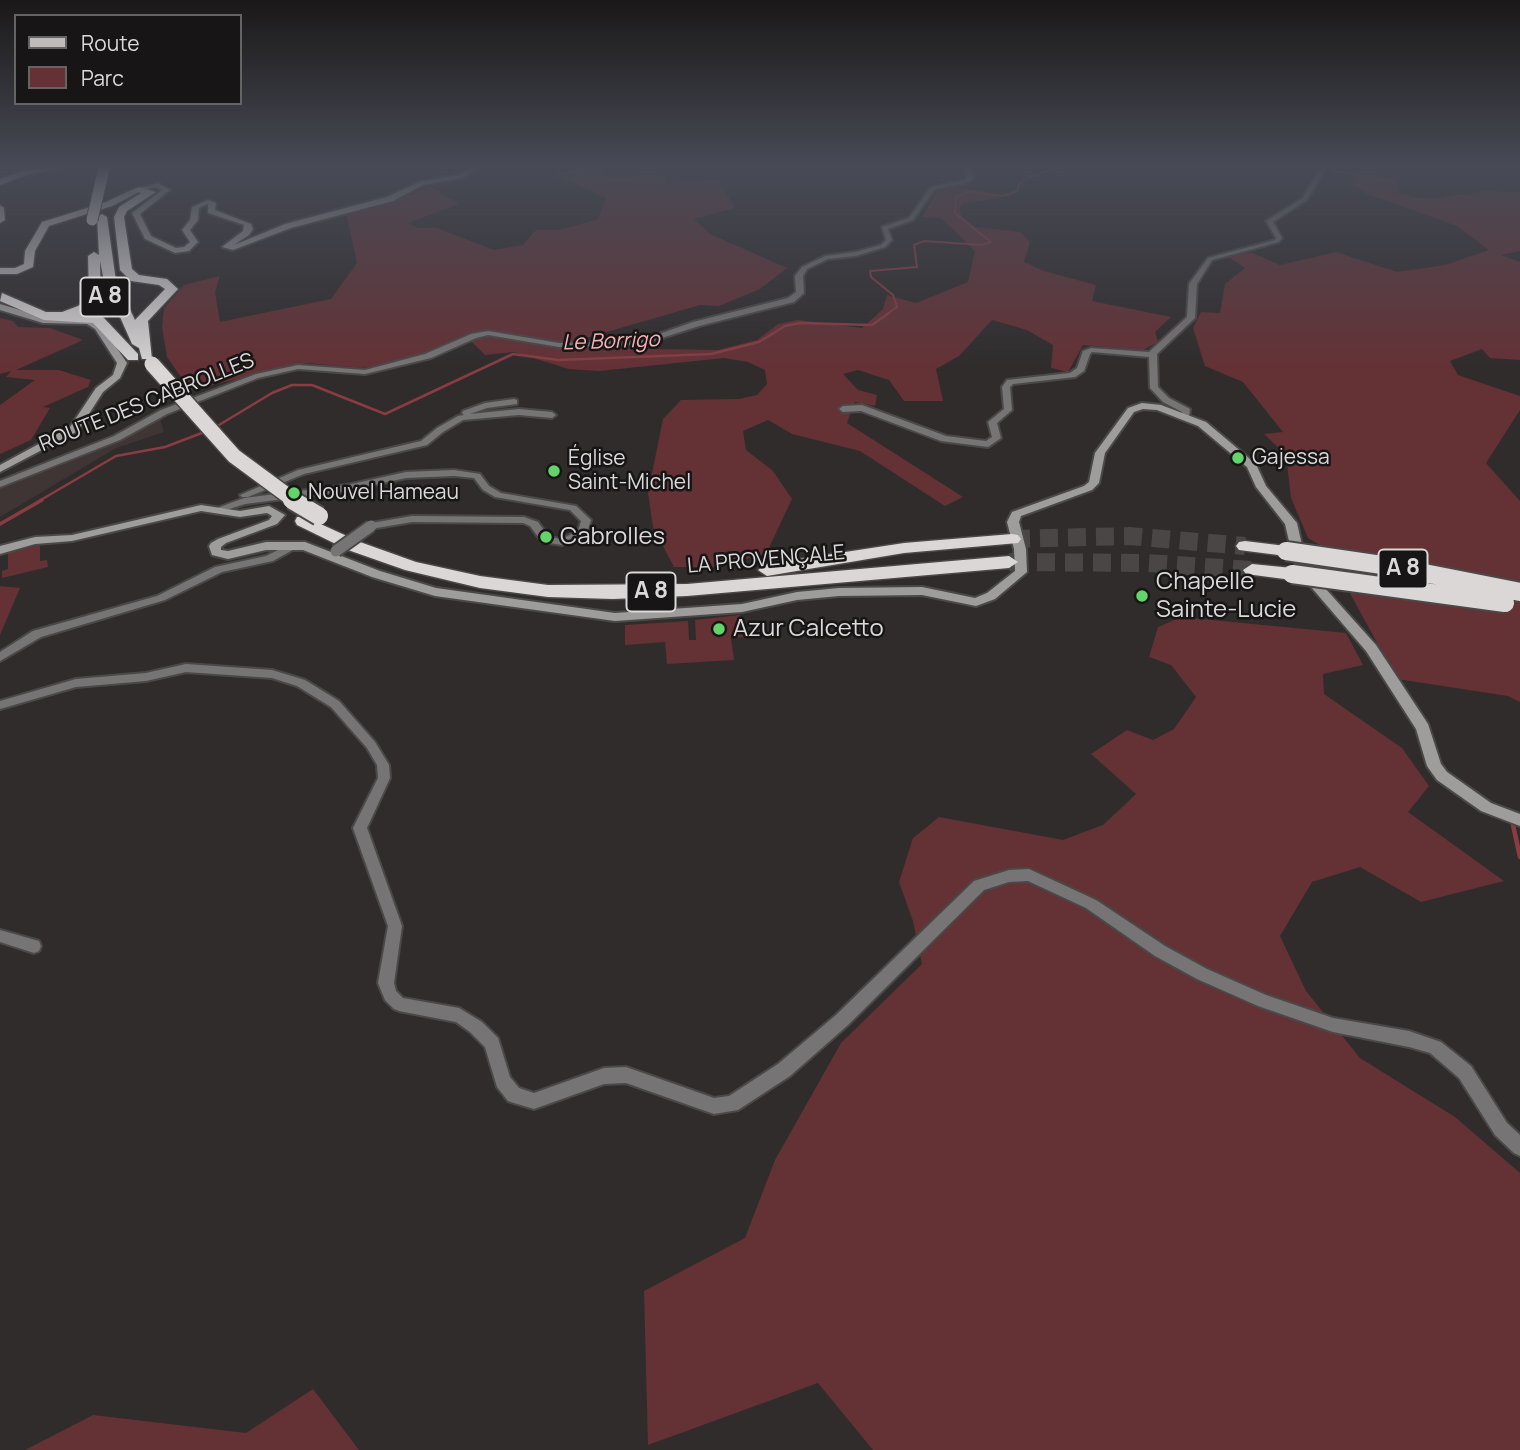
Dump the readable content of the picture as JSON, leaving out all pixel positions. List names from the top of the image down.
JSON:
{
  "streets": {
    "highway": ["A 8", "LA PROVENÇALE"],
    "street": ["ROUTE DES CABROLLES"]
  },
  "water": ["Le Borrigo"],
  "places": [
    "Gajessa",
    "Église Saint-Michel",
    "Nouvel Hameau",
    "Cabrolles",
    "Chapelle Sainte-Lucie",
    "Azur Calcetto"
  ],
  "legend": ["Route", "Parc"]
}
